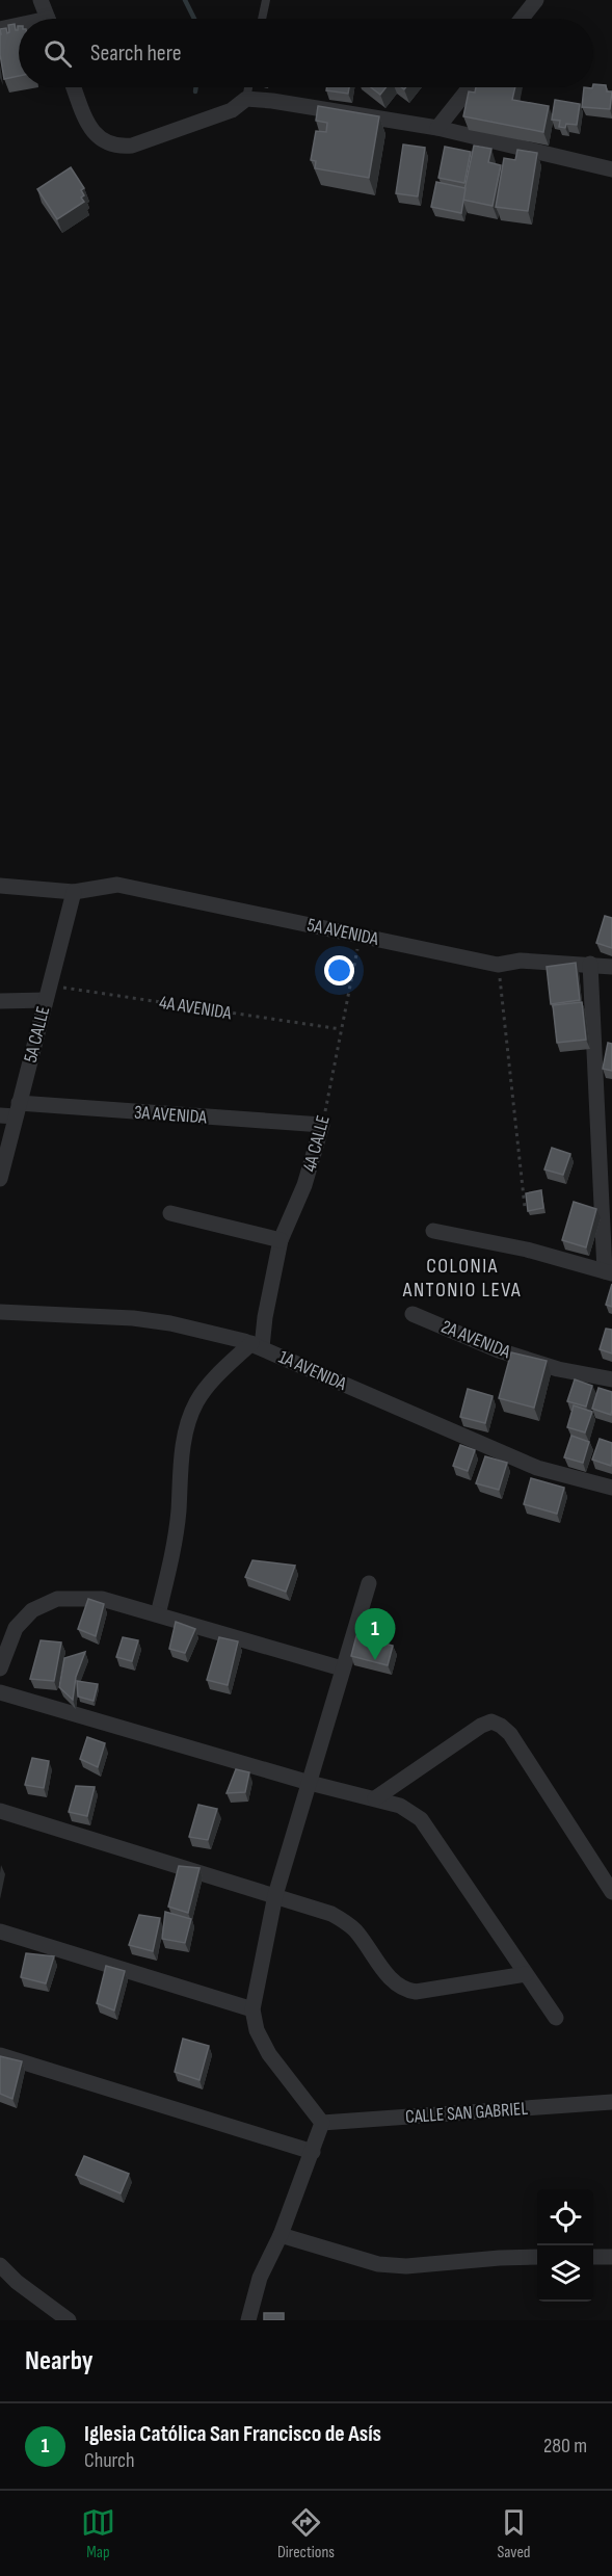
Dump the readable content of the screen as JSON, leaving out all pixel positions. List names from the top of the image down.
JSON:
{
  "streets": {
    "street": [
      "5A AVENIDA",
      "5A CALLE",
      "3A AVENIDA",
      "4A CALLE",
      "2A AVENIDA",
      "1A AVENIDA",
      "CALLE SAN GABRIEL"
    ],
    "path": ["4A AVENIDA"]
  },
  "crossings": [
    ["5A AVENIDA", "5A CALLE"],
    ["5A AVENIDA", "4A CALLE"],
    ["4A AVENIDA", "5A CALLE"],
    ["4A AVENIDA", "4A CALLE"],
    ["5A CALLE", "3A AVENIDA"],
    ["3A AVENIDA", "4A CALLE"],
    ["4A CALLE", "1A AVENIDA"]
  ],
  "districts": ["COLONIA ANTONIO LEVA"],
  "page": {
    "search": "Search here",
    "pins": "1",
    "heading": "Nearby",
    "list": [
      {
        "mark": "1",
        "name": "Iglesia Católica San Francisco de Asís",
        "note": "Church",
        "value": "280 m"
      }
    ],
    "nav": ["Map", "Directions", "Saved"]
  }
}
